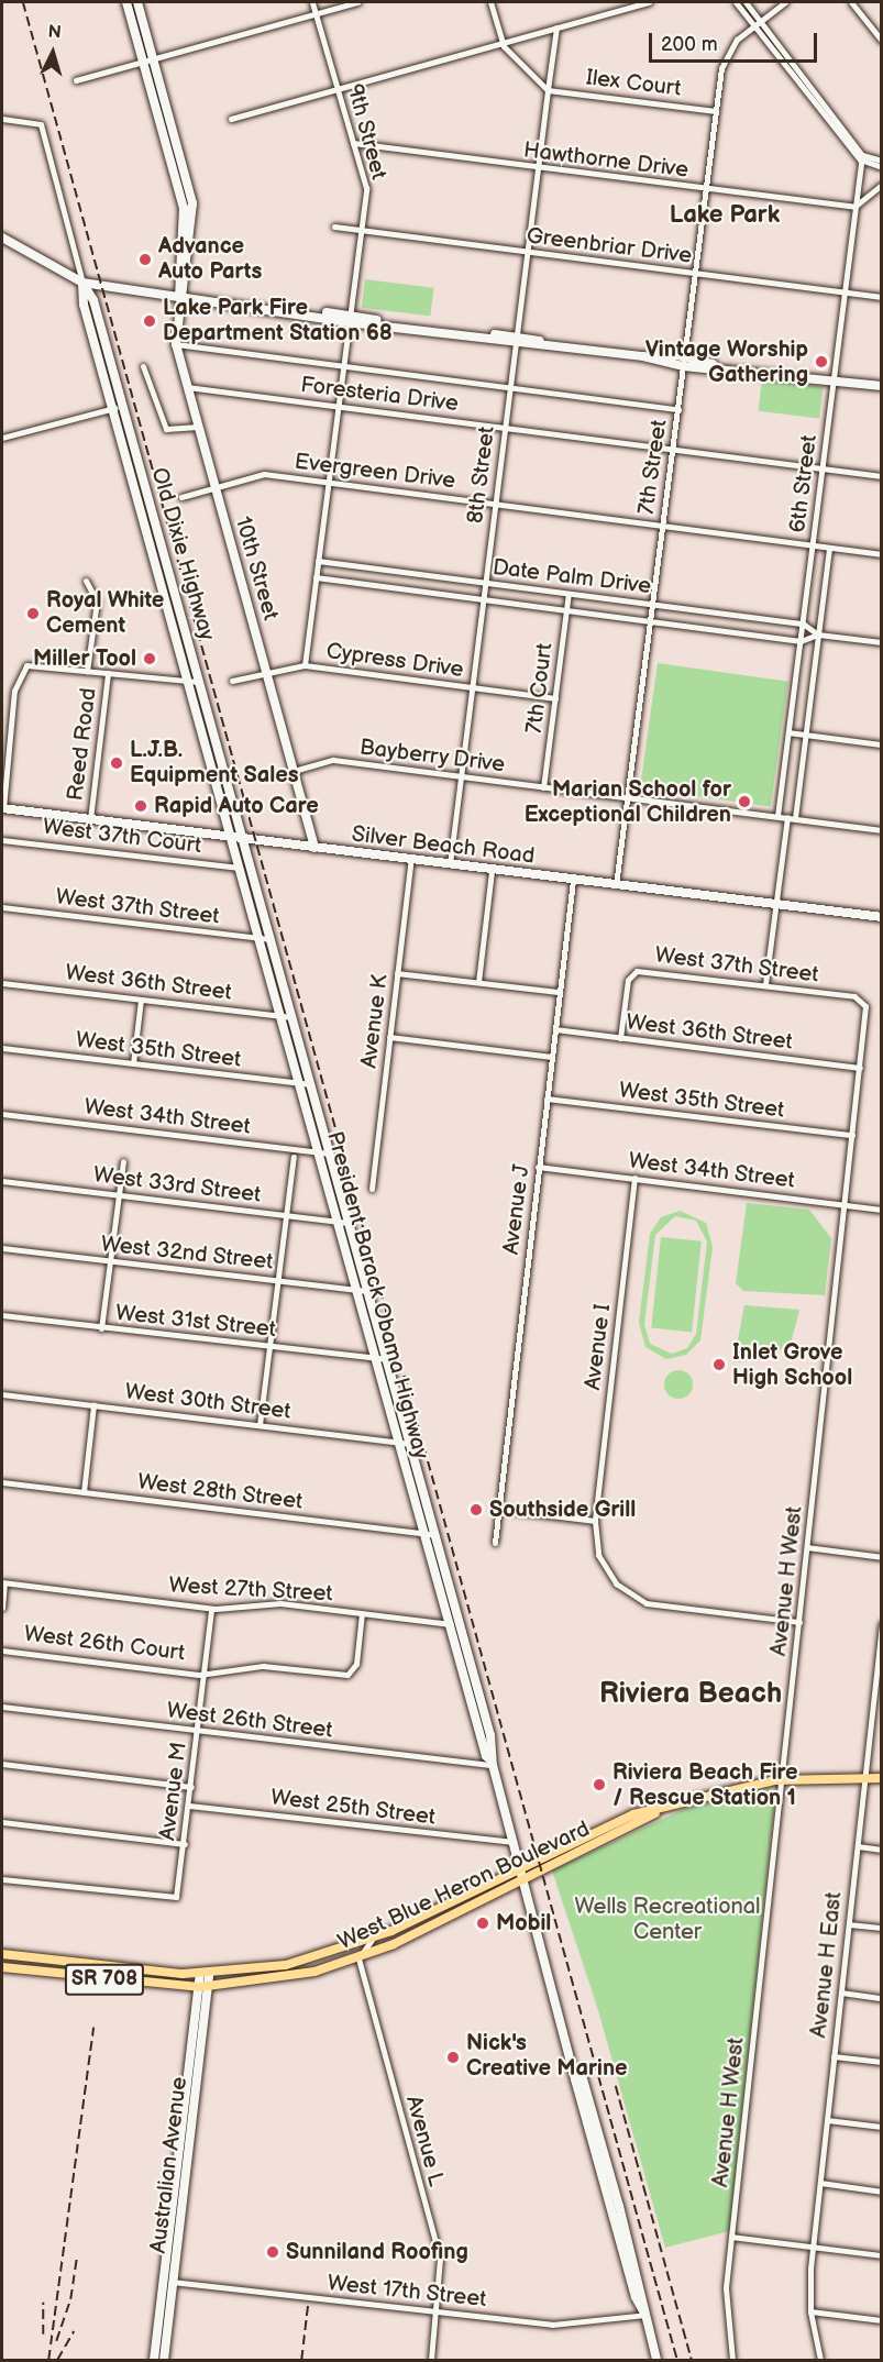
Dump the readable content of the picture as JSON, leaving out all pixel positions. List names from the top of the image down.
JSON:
{
  "streets": {
    "main road": [
      "Old Dixie Highway",
      "10th Street",
      "Silver Beach Road",
      "President Barack Obama Highway",
      "West Blue Heron Boulevard",
      "SR 708",
      "Australian Avenue"
    ],
    "street": [
      "Ilex Court",
      "9th Street",
      "Hawthorne Drive",
      "Greenbriar Drive",
      "Foresteria Drive",
      "7th Street",
      "Evergreen Drive",
      "8th Street",
      "6th Street",
      "Date Palm Drive",
      "Cypress Drive",
      "7th Court",
      "Reed Road",
      "Bayberry Drive",
      "West 37th Court",
      "West 37th Street",
      "West 36th Street",
      "Avenue K",
      "West 35th Street",
      "West 34th Street",
      "West 33rd Street",
      "Avenue J",
      "West 32nd Street",
      "West 31st Street",
      "Avenue I",
      "West 30th Street",
      "West 28th Street",
      "Avenue H West",
      "West 27th Street",
      "West 26th Court",
      "West 26th Street",
      "Avenue M",
      "West 25th Street",
      "Avenue H East",
      "Avenue L",
      "West 17th Street"
    ]
  },
  "crossings": [
    ["Ilex Court", "7th Street"],
    ["Ilex Court", "8th Street"],
    ["9th Street", "Hawthorne Drive"],
    ["9th Street", "Greenbriar Drive"],
    ["9th Street", "Foresteria Drive"],
    ["9th Street", "Evergreen Drive"],
    ["9th Street", "Date Palm Drive"],
    ["9th Street", "Cypress Drive"],
    ["Hawthorne Drive", "7th Street"],
    ["Hawthorne Drive", "8th Street"],
    ["Hawthorne Drive", "6th Street"],
    ["Greenbriar Drive", "7th Street"],
    ["Greenbriar Drive", "8th Street"],
    ["Greenbriar Drive", "6th Street"],
    ["Foresteria Drive", "7th Street"],
    ["Foresteria Drive", "8th Street"],
    ["Foresteria Drive", "6th Street"],
    ["Foresteria Drive", "10th Street"],
    ["7th Street", "Evergreen Drive"],
    ["7th Street", "Date Palm Drive"],
    ["7th Street", "Bayberry Drive"],
    ["7th Street", "Silver Beach Road"],
    ["Evergreen Drive", "8th Street"],
    ["Evergreen Drive", "6th Street"],
    ["Evergreen Drive", "10th Street"],
    ["8th Street", "Date Palm Drive"],
    ["8th Street", "Cypress Drive"],
    ["8th Street", "Bayberry Drive"],
    ["8th Street", "Silver Beach Road"],
    ["6th Street", "Date Palm Drive"],
    ["6th Street", "Bayberry Drive"],
    ["Old Dixie Highway", "Silver Beach Road"],
    ["Old Dixie Highway", "President Barack Obama Highway"],
    ["10th Street", "Cypress Drive"],
    ["10th Street", "Bayberry Drive"],
    ["10th Street", "Silver Beach Road"],
    ["Date Palm Drive", "7th Court"],
    ["Cypress Drive", "7th Court"],
    ["7th Court", "Bayberry Drive"],
    ["Reed Road", "Silver Beach Road"],
    ["West 37th Court", "President Barack Obama Highway"],
    ["Silver Beach Road", "Avenue K"],
    ["Silver Beach Road", "Avenue J"],
    ["Silver Beach Road", "President Barack Obama Highway"],
    ["West 37th Street", "West 36th Street"],
    ["West 37th Street", "President Barack Obama Highway"],
    ["West 37th Street", "Avenue H West"],
    ["West 36th Street", "Avenue J"],
    ["West 36th Street", "President Barack Obama Highway"],
    ["West 36th Street", "Avenue H West"],
    ["West 35th Street", "Avenue J"],
    ["West 35th Street", "President Barack Obama Highway"],
    ["West 35th Street", "Avenue H West"],
    ["West 34th Street", "Avenue J"],
    ["West 34th Street", "President Barack Obama Highway"],
    ["West 34th Street", "Avenue I"],
    ["West 34th Street", "Avenue H West"],
    ["West 33rd Street", "President Barack Obama Highway"],
    ["West 32nd Street", "President Barack Obama Highway"],
    ["President Barack Obama Highway", "West 31st Street"],
    ["President Barack Obama Highway", "West 30th Street"],
    ["President Barack Obama Highway", "West 28th Street"],
    ["President Barack Obama Highway", "West 27th Street"],
    ["President Barack Obama Highway", "West 26th Street"],
    ["President Barack Obama Highway", "West 25th Street"],
    ["President Barack Obama Highway", "West Blue Heron Boulevard"],
    ["President Barack Obama Highway", "West 17th Street"],
    ["Avenue H West", "West Blue Heron Boulevard"],
    ["West 27th Street", "West 26th Court"],
    ["West 27th Street", "Avenue M"],
    ["West 26th Court", "Avenue M"],
    ["West 26th Street", "Avenue M"],
    ["Avenue M", "West 25th Street"],
    ["West Blue Heron Boulevard", "Avenue H East"],
    ["West Blue Heron Boulevard", "Avenue L"],
    ["West Blue Heron Boulevard", "Australian Avenue"],
    ["Avenue L", "West 17th Street"],
    ["Australian Avenue", "West 17th Street"]
  ],
  "districts": ["Lake Park", "Riviera Beach"],
  "parks": ["Wells Recreational Center"],
  "places": [
    "Advance Auto Parts",
    "Lake Park Fire Department Station 68",
    "Vintage Worship Gathering",
    "Royal White Cement",
    "Miller Tool",
    "L.J.B. Equipment Sales",
    "Marian School for Exceptional Children",
    "Rapid Auto Care",
    "Inlet Grove High School",
    "Southside Grill",
    "Riviera Beach Fire / Rescue Station 1",
    "Mobil",
    "Nick's Creative Marine",
    "Sunniland Roofing"
  ],
  "scale_bar": "200 m",
  "north": "top"
}
